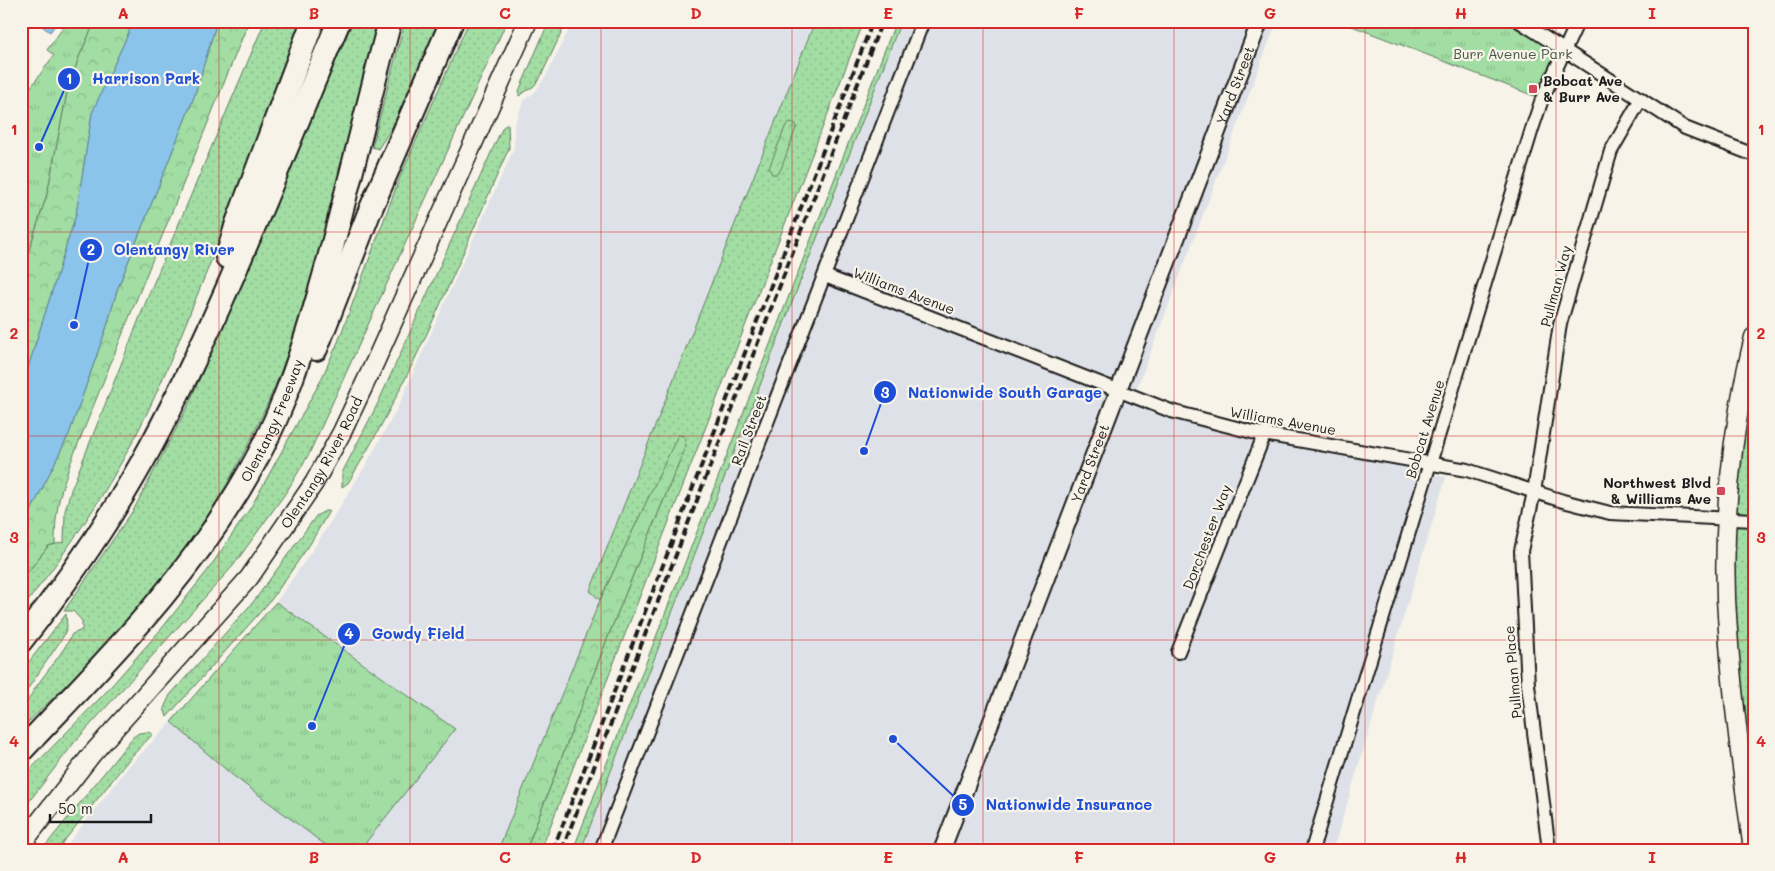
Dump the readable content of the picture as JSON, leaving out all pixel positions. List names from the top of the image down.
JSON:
{
  "streets": {
    "highway": ["Olentangy Freeway"],
    "main road": ["Olentangy River Road"],
    "street": [
      "Yard Street",
      "Pullman Way",
      "Williams Avenue",
      "Bobcat Avenue",
      "Rail Street",
      "Dorchester Way",
      "Pullman Place"
    ]
  },
  "crossings": [
    ["Yard Street", "Williams Avenue"],
    ["Pullman Way", "Williams Avenue"],
    ["Pullman Way", "Pullman Place"],
    ["Williams Avenue", "Bobcat Avenue"],
    ["Williams Avenue", "Rail Street"],
    ["Williams Avenue", "Dorchester Way"],
    ["Williams Avenue", "Pullman Place"]
  ],
  "parks": ["Burr Avenue Park"],
  "places": {
    "transit": ["Bobcat Ave & Burr Ave", "Northwest Blvd & Williams Ave"],
    "other": [
      "Harrison Park",
      "Olentangy River",
      "Nationwide South Garage",
      "Gowdy Field",
      "Nationwide Insurance"
    ]
  },
  "scale_bar": "50 m",
  "grid": {
    "columns": [
      "A",
      "B",
      "C",
      "D",
      "E",
      "F",
      "G",
      "H",
      "I"
    ],
    "rows": [
      "1",
      "2",
      "3",
      "4"
    ]
  }
}
